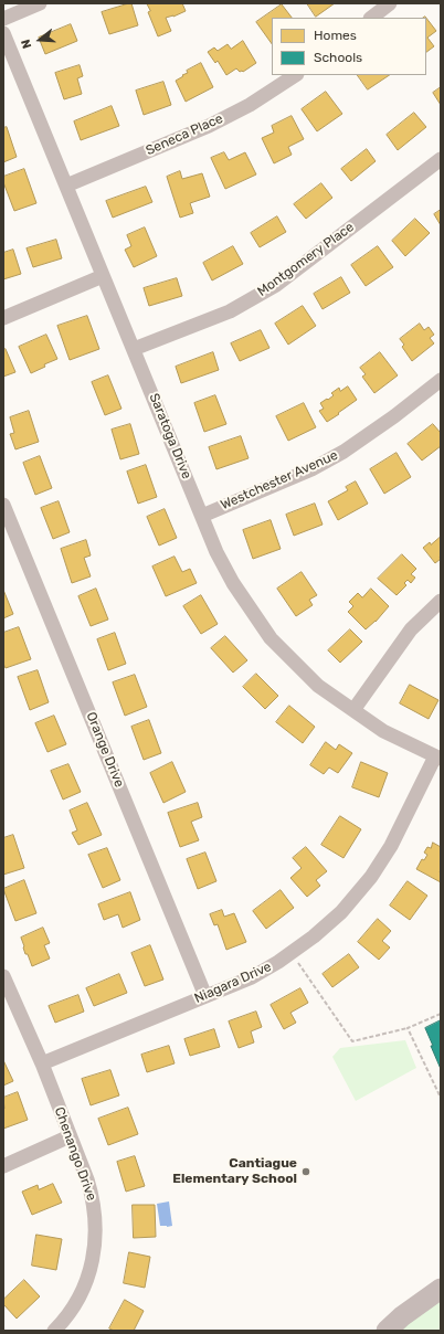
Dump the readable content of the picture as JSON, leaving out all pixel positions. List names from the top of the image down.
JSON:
{
  "streets": {
    "street": [
      "Seneca Place",
      "Montgomery Place",
      "Saratoga Drive",
      "Westchester Avenue",
      "Orange Drive",
      "Niagara Drive",
      "Chenango Drive"
    ]
  },
  "crossings": [
    ["Seneca Place", "Saratoga Drive"],
    ["Montgomery Place", "Saratoga Drive"],
    ["Saratoga Drive", "Westchester Avenue"],
    ["Saratoga Drive", "Niagara Drive"],
    ["Orange Drive", "Niagara Drive"],
    ["Niagara Drive", "Chenango Drive"]
  ],
  "places": ["Cantiague Elementary School"],
  "legend": ["Homes", "Schools"],
  "north": "left"
}
